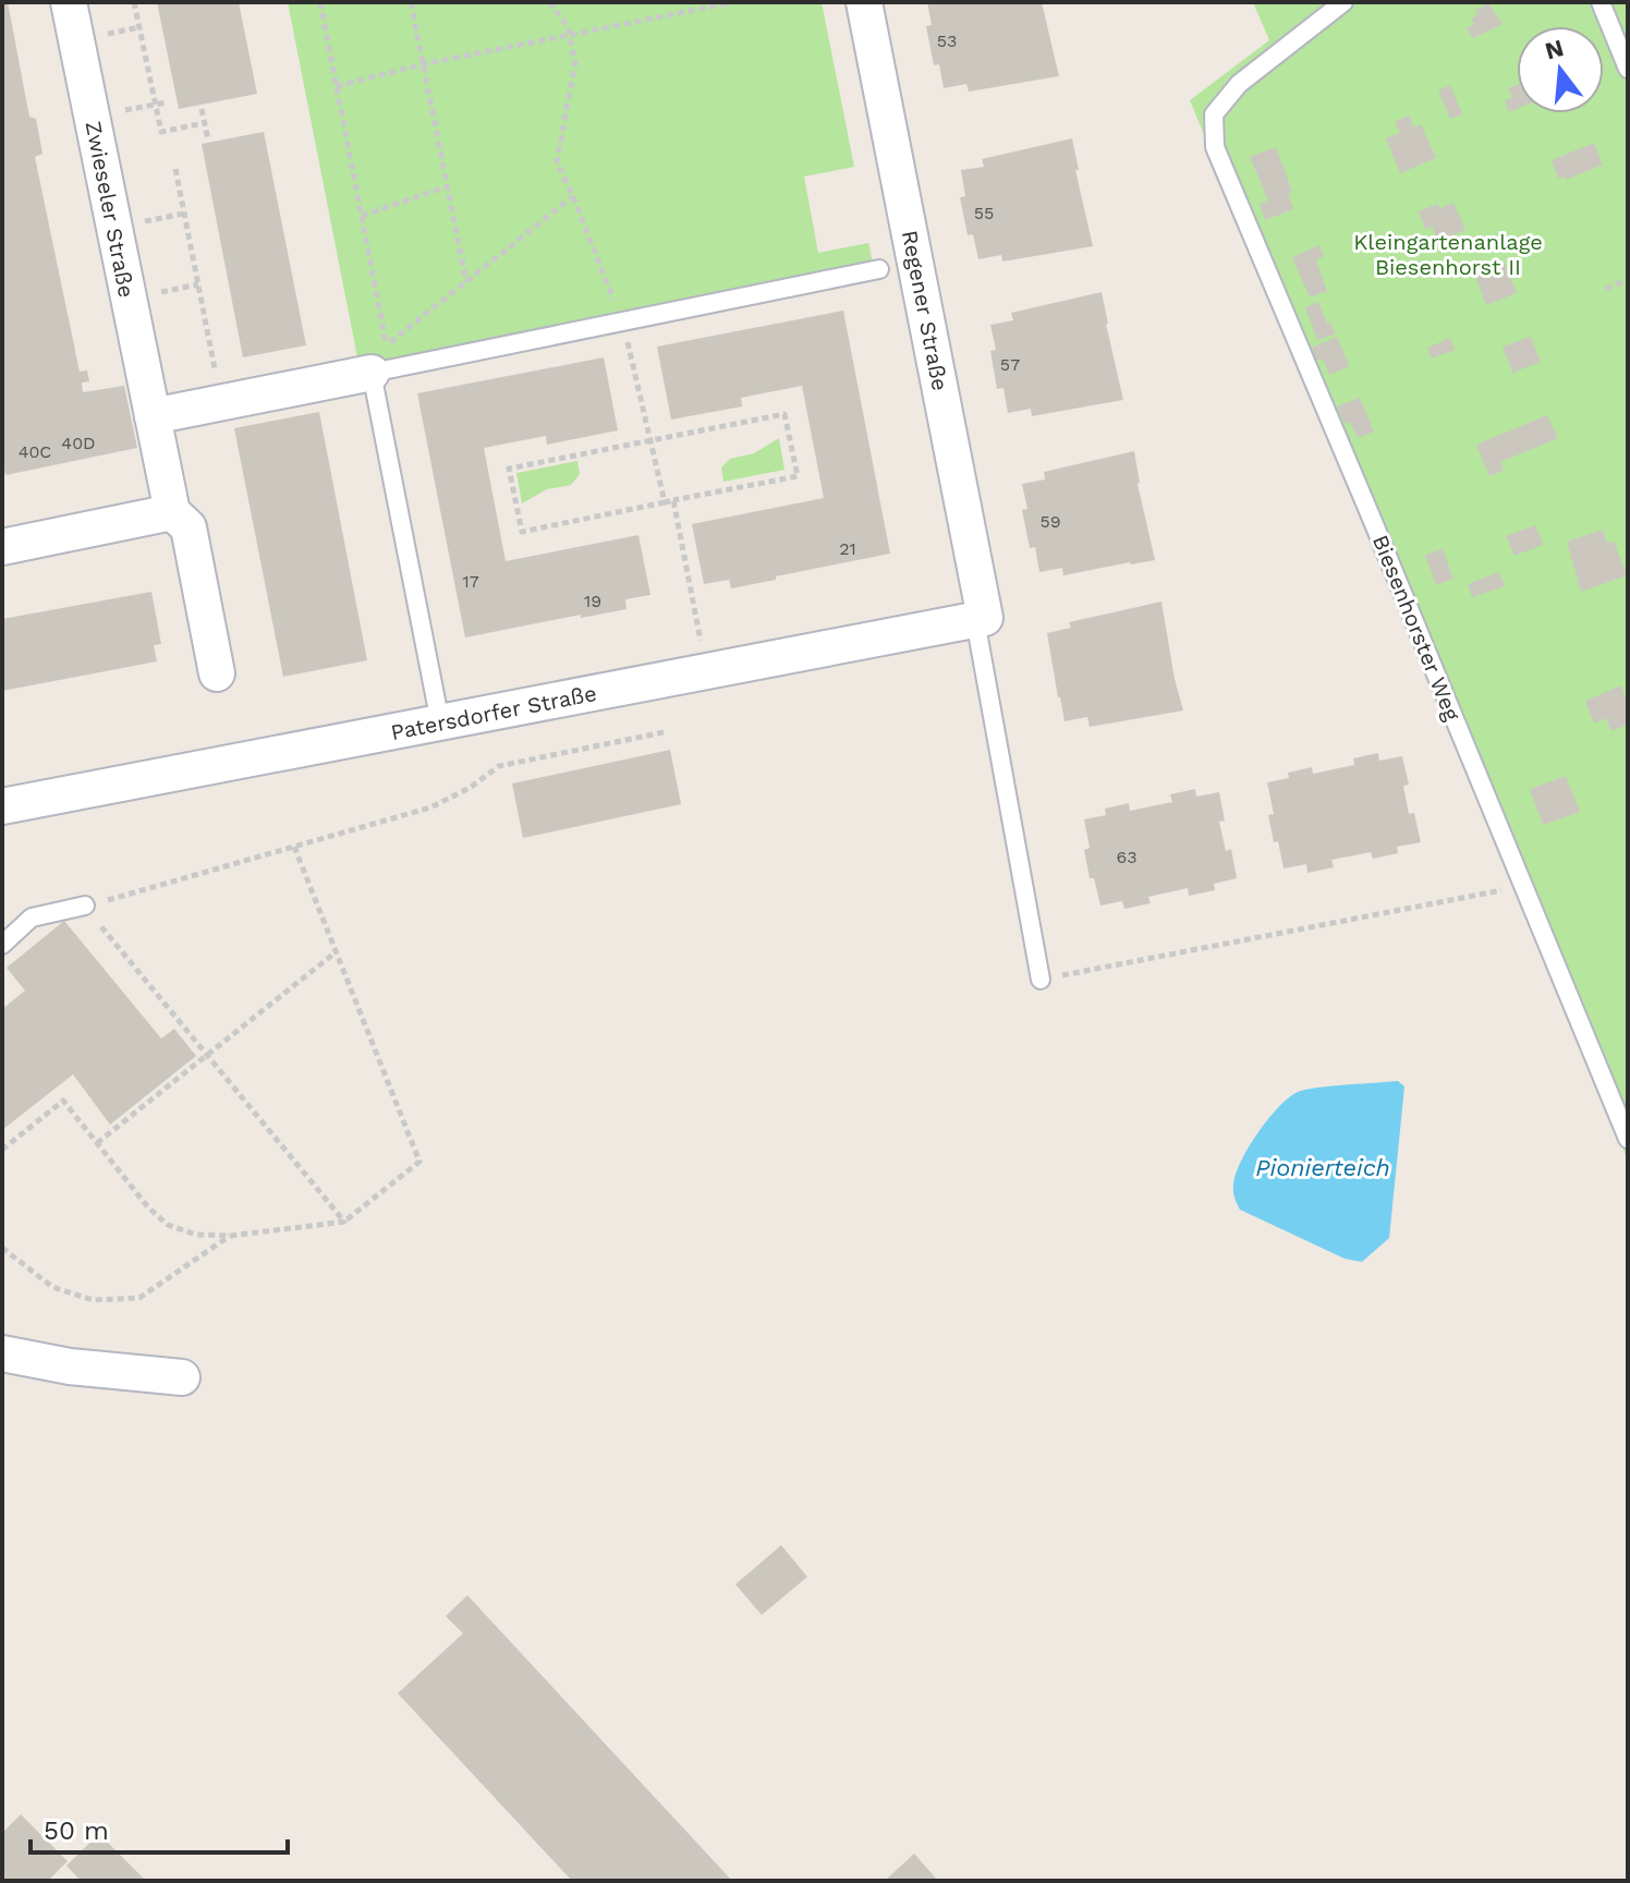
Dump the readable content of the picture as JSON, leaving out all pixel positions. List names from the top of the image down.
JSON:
{
  "streets": {
    "street": ["Zwieseler Straße", "Regener Straße", "Patersdorfer Straße"],
    "lane": ["Biesenhorster Weg"]
  },
  "crossings": [
    ["Regener Straße", "Patersdorfer Straße"]
  ],
  "water": ["Pionierteich"],
  "parks": ["Kleingartenanlage Biesenhorst II"],
  "house_numbers": [
    "53",
    "55",
    "57",
    "40D",
    "40C",
    "59",
    "21",
    "17",
    "19",
    "63"
  ],
  "scale_bar": "50 m",
  "north": "top"
}
